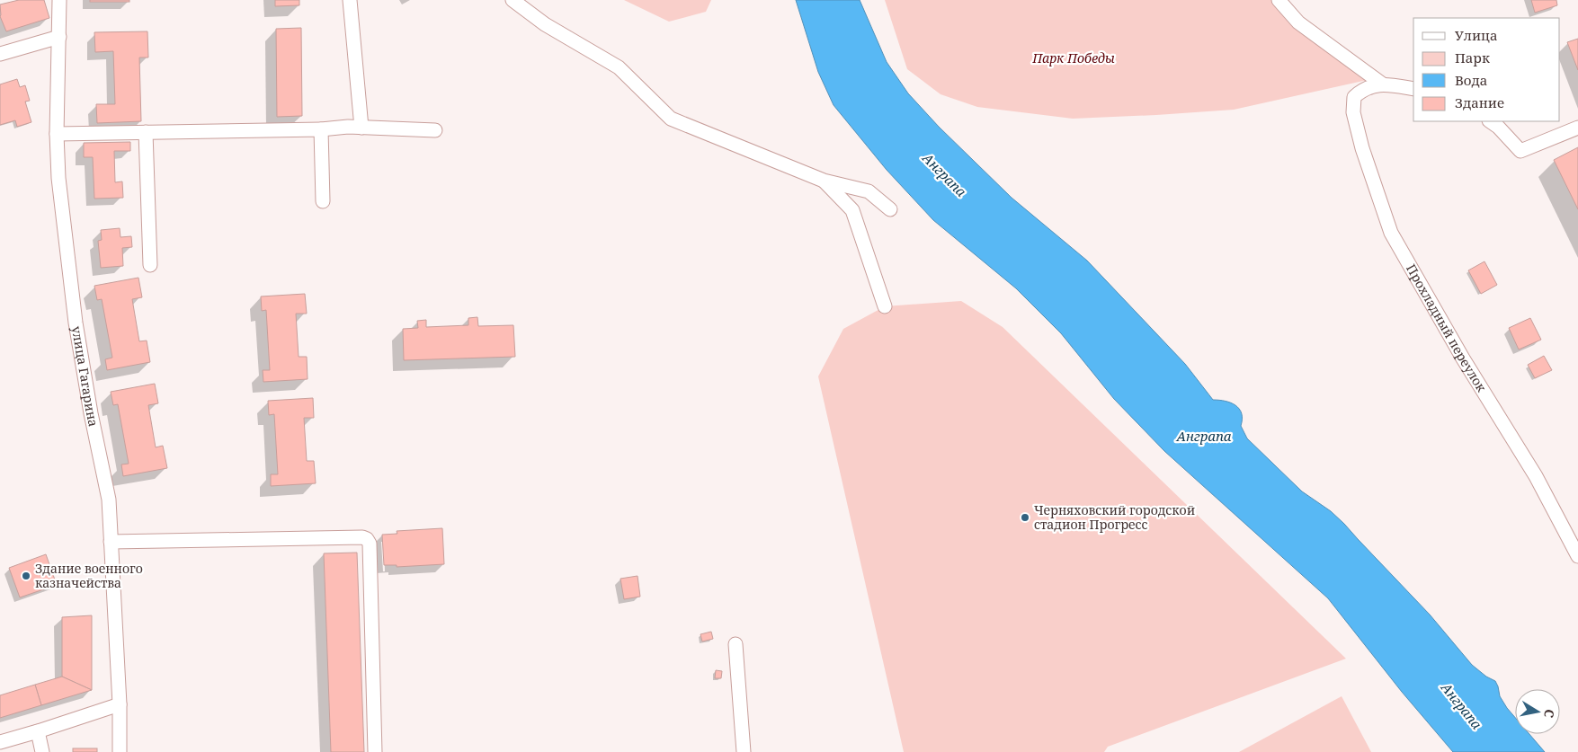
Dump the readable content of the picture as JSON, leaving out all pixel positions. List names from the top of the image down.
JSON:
{
  "streets": {
    "street": ["Прохладный переулок", "улица Гагарина"]
  },
  "water": ["Анграпа"],
  "parks": ["Парк Победы"],
  "places": ["Черняховский городской стадион Прогресс", "Здание военного казначейства"],
  "legend": [
    "Улица",
    "Парк",
    "Вода",
    "Здание"
  ],
  "north": "right"
}
